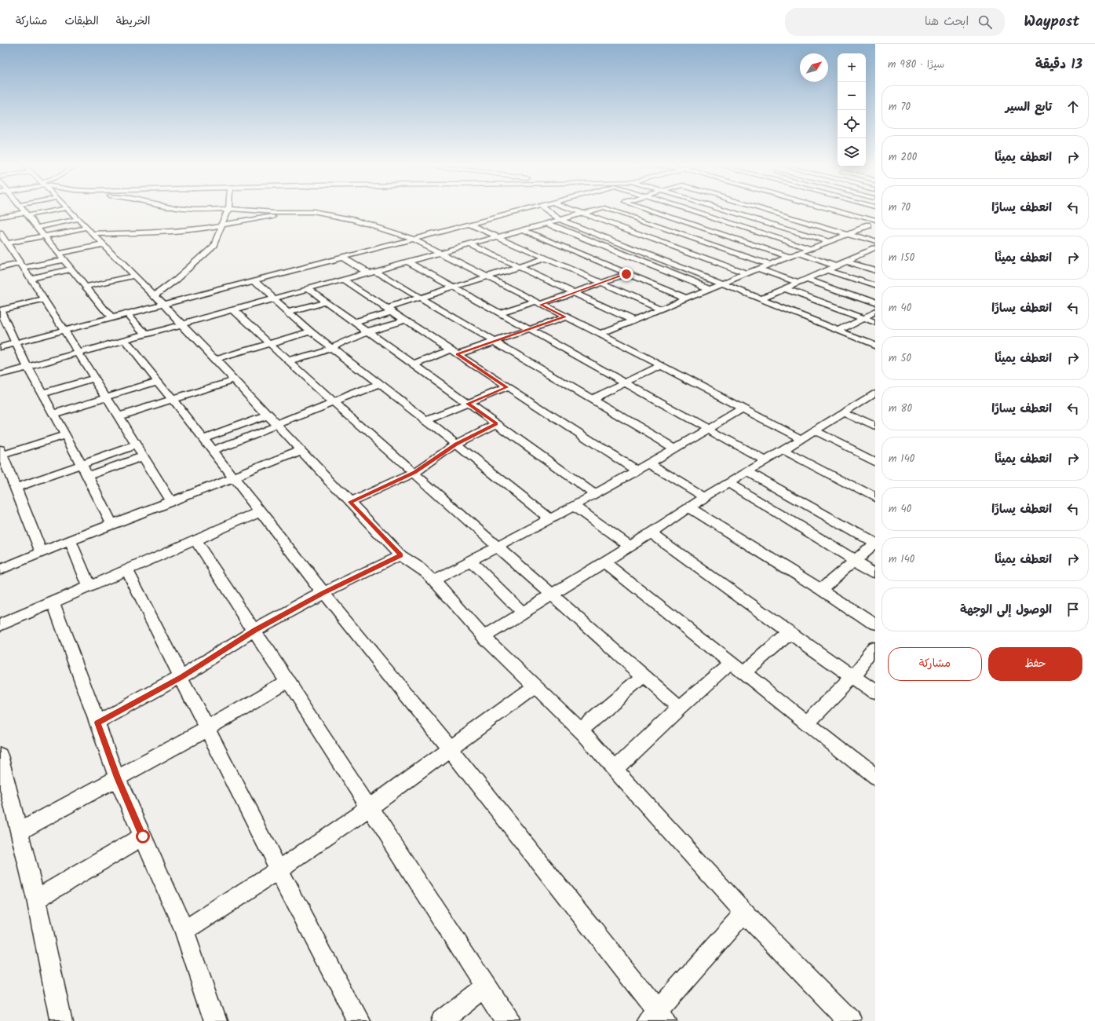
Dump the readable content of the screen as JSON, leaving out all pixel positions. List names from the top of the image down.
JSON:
{
  "north": "top right",
  "page": {
    "header": "Waypost",
    "search": "ابحث هنا",
    "nav": ["الخريطة", "الطبقات", "مشاركة"],
    "heading": ["13 دقيقة", "سيرًا · 980 m"],
    "map_buttons": ["+", "−"],
    "list": [
      ["تابع السير", "70 m"],
      ["انعطف يمينًا", "200 m"],
      ["انعطف يسارًا", "70 m"],
      ["انعطف يمينًا", "150 m"],
      ["انعطف يسارًا", "40 m"],
      ["انعطف يمينًا", "50 m"],
      ["انعطف يسارًا", "80 m"],
      ["انعطف يمينًا", "140 m"],
      ["انعطف يسارًا", "40 m"],
      ["انعطف يمينًا", "140 m"],
      "الوصول إلى الوجهة"
    ],
    "buttons": ["حفظ", "مشاركة"]
  }
}
